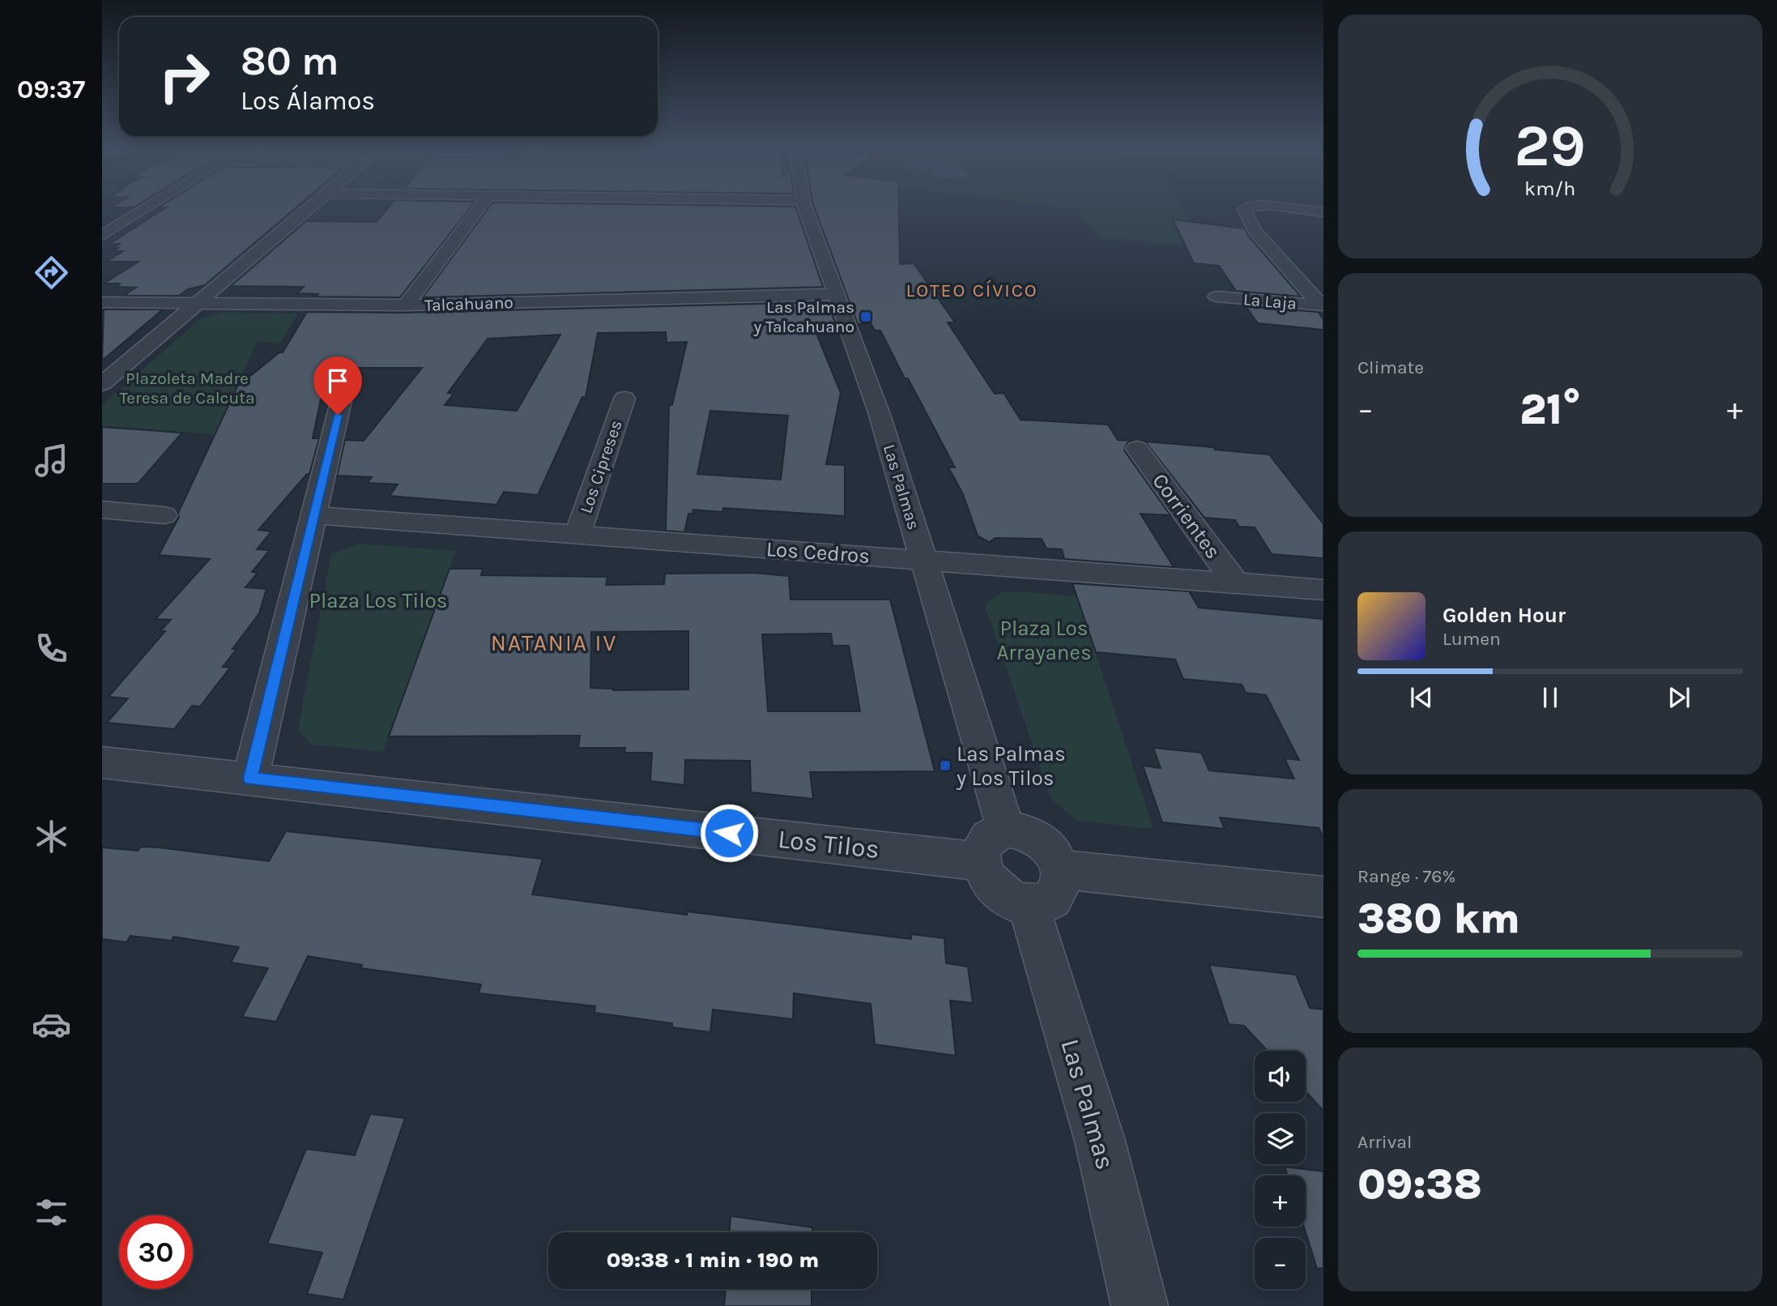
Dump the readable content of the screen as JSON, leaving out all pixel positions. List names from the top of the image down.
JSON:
{
  "streets": {
    "street": [
      "La Laja",
      "Talcahuano",
      "Los Cipreses",
      "Las Palmas",
      "Corrientes",
      "Los Cedros",
      "Los Tilos"
    ]
  },
  "crossings": [
    ["Talcahuano", "Las Palmas"],
    ["Los Cipreses", "Los Cedros"],
    ["Las Palmas", "Los Cedros"],
    ["Las Palmas", "Los Tilos"],
    ["Corrientes", "Los Cedros"]
  ],
  "districts": ["LOTEO CÍVICO", "NATANIA IV"],
  "parks": ["Plazoleta Madre Teresa de Calcuta", "Plaza Los Tilos", "Plaza Los Arrayanes"],
  "places": {
    "transit": ["Las Palmas y Talcahuano", "Las Palmas y Los Tilos"]
  },
  "page": {
    "tabs": "09:37",
    "turn": ["80 m", "Los Álamos"],
    "tile": [
      "Climate",
      ["Range · 76%", "380 km"],
      ["Arrival", "09:38"]
    ],
    "heat": ["−", "21°", "+"],
    "song": ["Golden Hour", "Lumen"],
    "map_buttons": ["+", "−"],
    "limit": "30",
    "trip": "09:38 · 1 min · 190 m",
    "gauge": ["29", "km/h"]
  }
}
